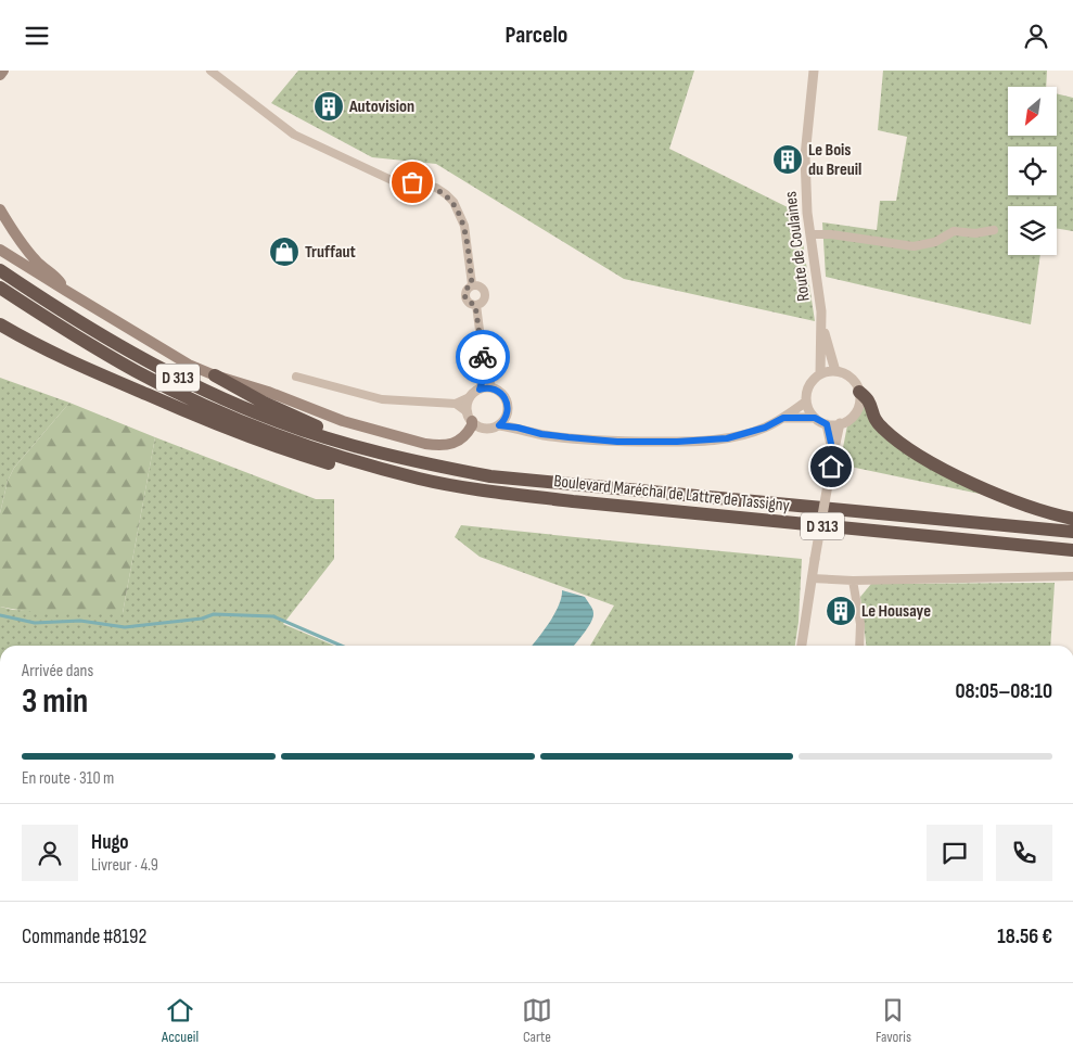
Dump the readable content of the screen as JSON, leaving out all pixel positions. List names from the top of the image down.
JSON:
{
  "streets": {
    "highway": ["D 313", "Boulevard Maréchal de Lattre de Tassigny"],
    "street": ["Route de Coulaines"]
  },
  "crossings": [
    ["D 313", "Boulevard Maréchal de Lattre de Tassigny"]
  ],
  "places": {
    "building": ["Autovision", "Le Bois du Breuil", "Le Housaye"],
    "shop": ["Truffaut"]
  },
  "north": "bottom left",
  "page": {
    "header": "Parcelo",
    "heading": ["3 min", "Arrivée dans", "08:05–08:10"],
    "panel": [
      "Hugo",
      "Livreur · 4.9",
      "Commande #8192",
      "18.56 €"
    ],
    "bar": "En route · 310 m",
    "tabs": ["Accueil", "Carte", "Favoris"]
  }
}
